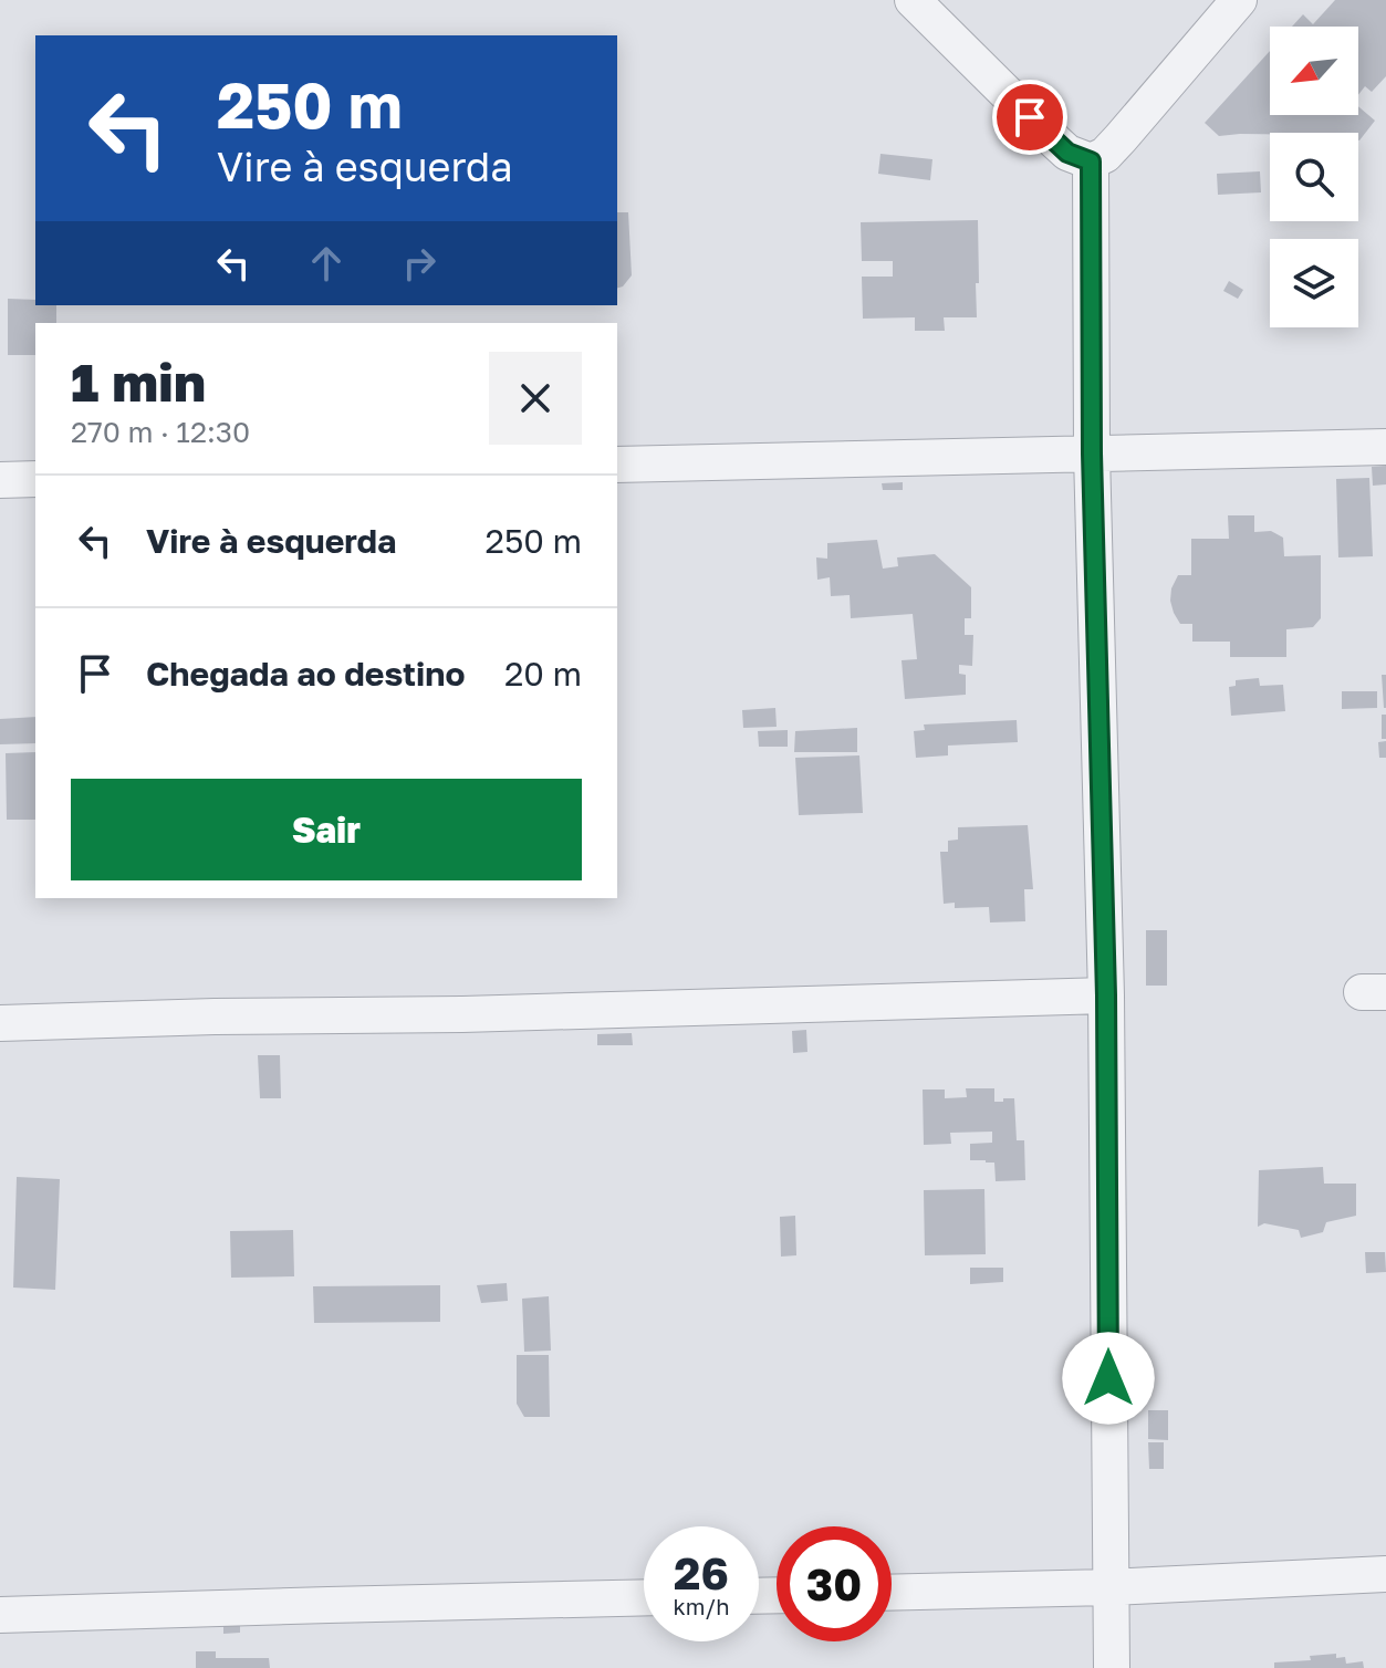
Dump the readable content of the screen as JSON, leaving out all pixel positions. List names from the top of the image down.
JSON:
{
  "north": "bottom left",
  "page": {
    "turn": ["250 m", "Vire à esquerda"],
    "heading": ["1 min", "270 m · 12:30"],
    "list": [
      {
        "name": "Vire à esquerda",
        "value": "250 m"
      },
      {
        "name": "Chegada ao destino",
        "value": "20 m"
      }
    ],
    "buttons": "Sair",
    "speed": "26 km/h",
    "limit": "30"
  }
}
